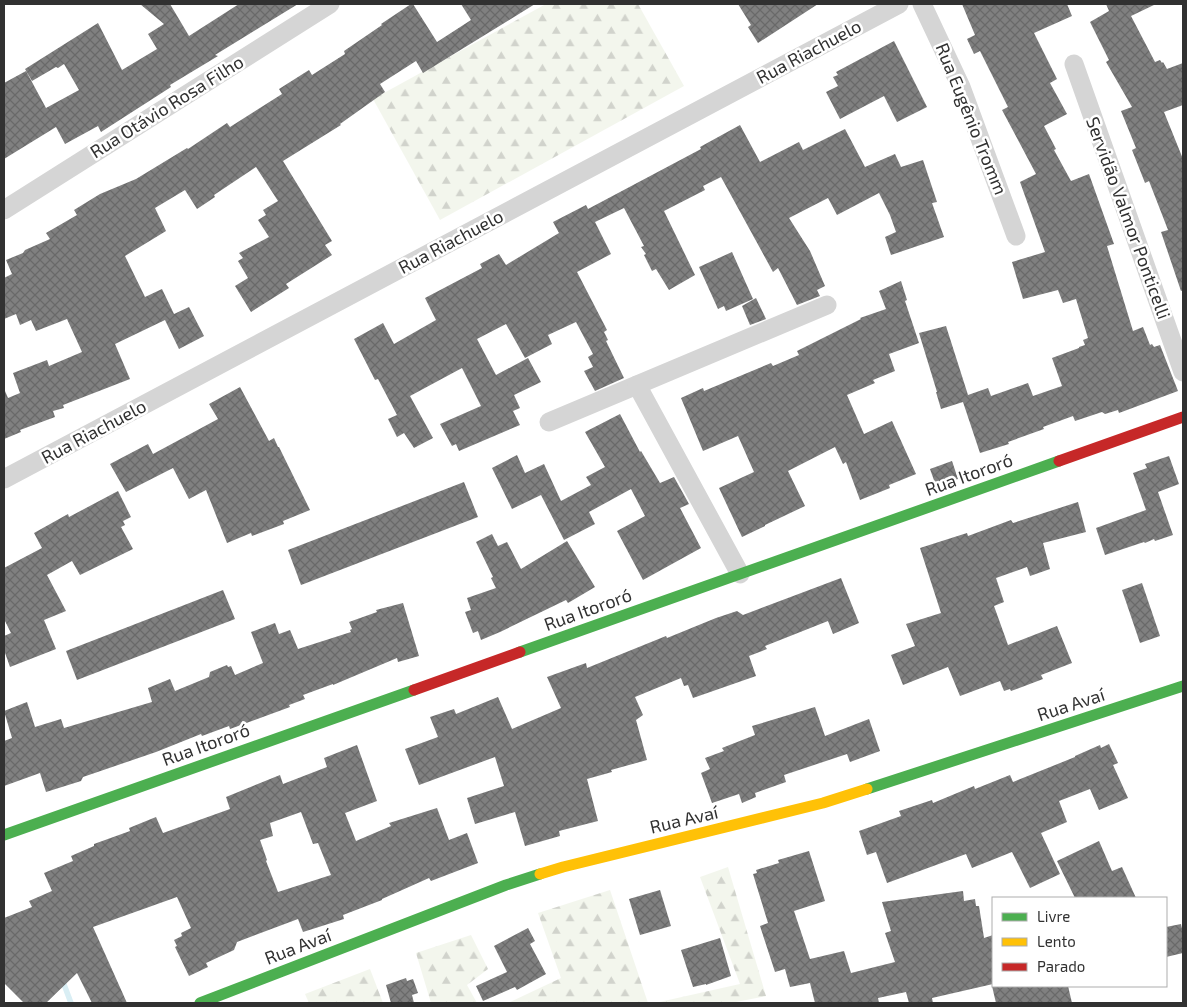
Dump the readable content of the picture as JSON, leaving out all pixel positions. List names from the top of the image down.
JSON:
{
  "streets": {
    "street": [
      "Rua Riachuelo",
      "Rua Otávio Rosa Filho",
      "Rua Eugênio Tromm",
      "Servidão Valmor Ponticelli",
      "Rua Itororó",
      "Rua Avaí"
    ]
  },
  "legend": ["Livre", "Lento", "Parado"]
}
